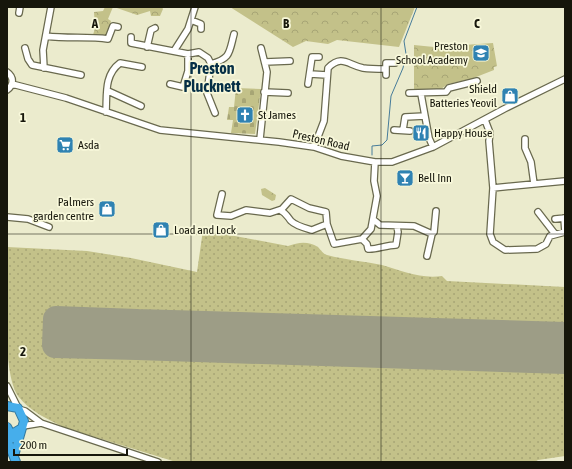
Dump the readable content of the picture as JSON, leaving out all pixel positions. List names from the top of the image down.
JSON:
{
  "streets": {
    "street": ["Preston Road"]
  },
  "districts": ["Preston Plucknett"],
  "places": {
    "school or university": ["Preston School Academy"],
    "shop": ["Shield Batteries Yeovil", "Palmers garden centre", "Load and Lock"],
    "church": ["St James"],
    "restaurant": ["Happy House"],
    "supermarket": ["Asda"],
    "bar": ["Bell Inn"]
  },
  "scale_bar": "200 m",
  "grid": {
    "columns": ["A", "B", "C"],
    "rows": ["1", "2"]
  }
}
